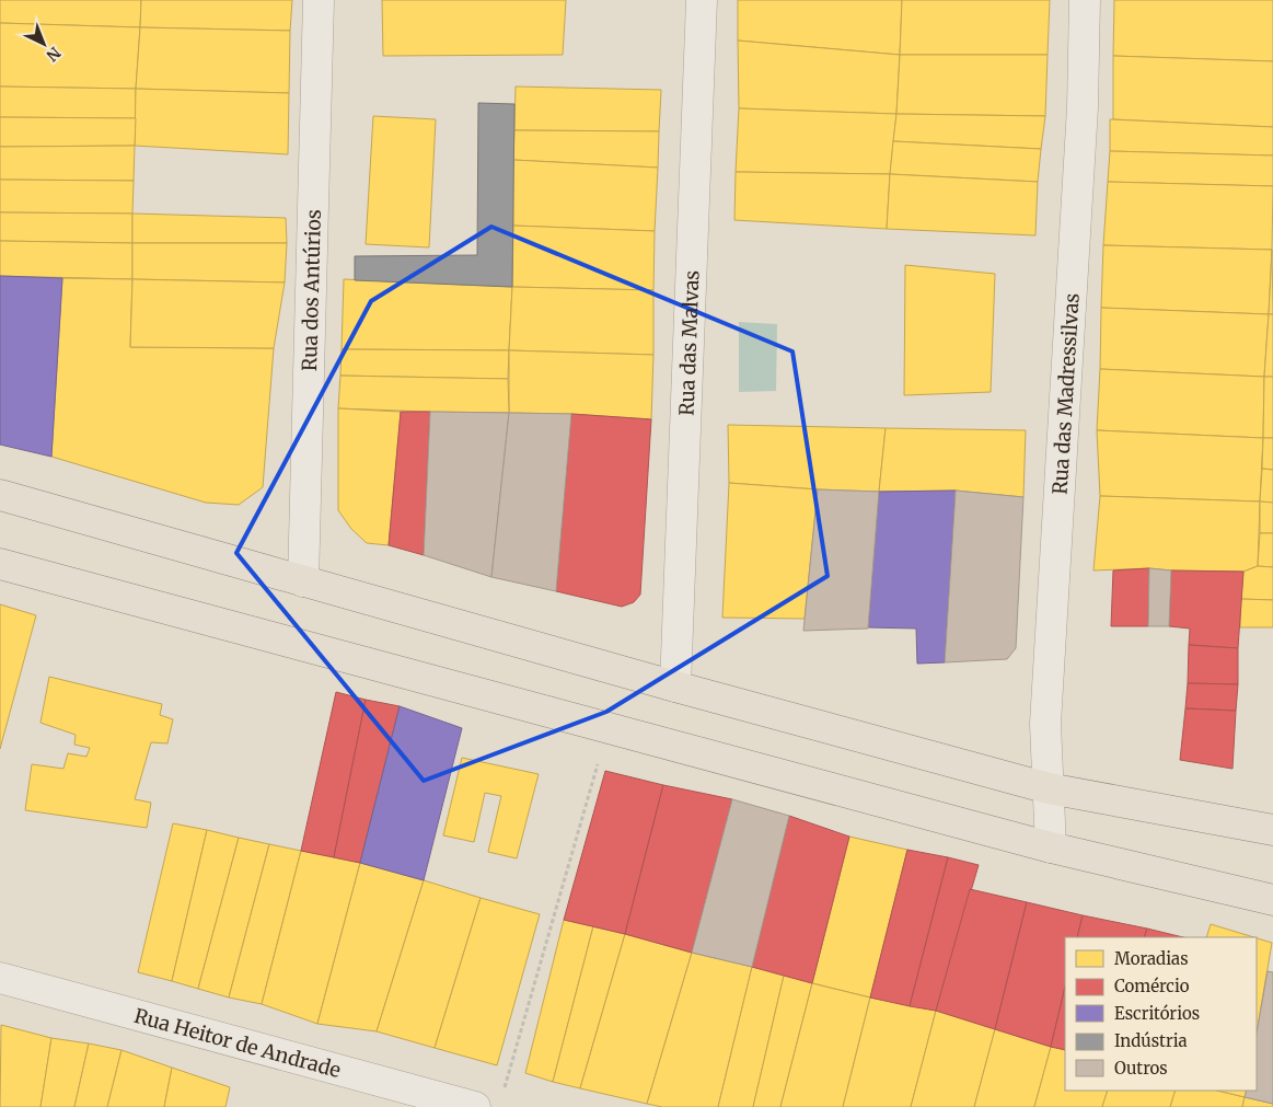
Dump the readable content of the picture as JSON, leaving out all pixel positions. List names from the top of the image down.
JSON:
{
  "streets": {
    "street": [
      "Rua dos Antúrios",
      "Rua das Malvas",
      "Rua das Madressilvas",
      "Rua Heitor de Andrade"
    ]
  },
  "legend": [
    "Moradias",
    "Comércio",
    "Escritórios",
    "Indústria",
    "Outros"
  ],
  "north": "bottom right"
}
